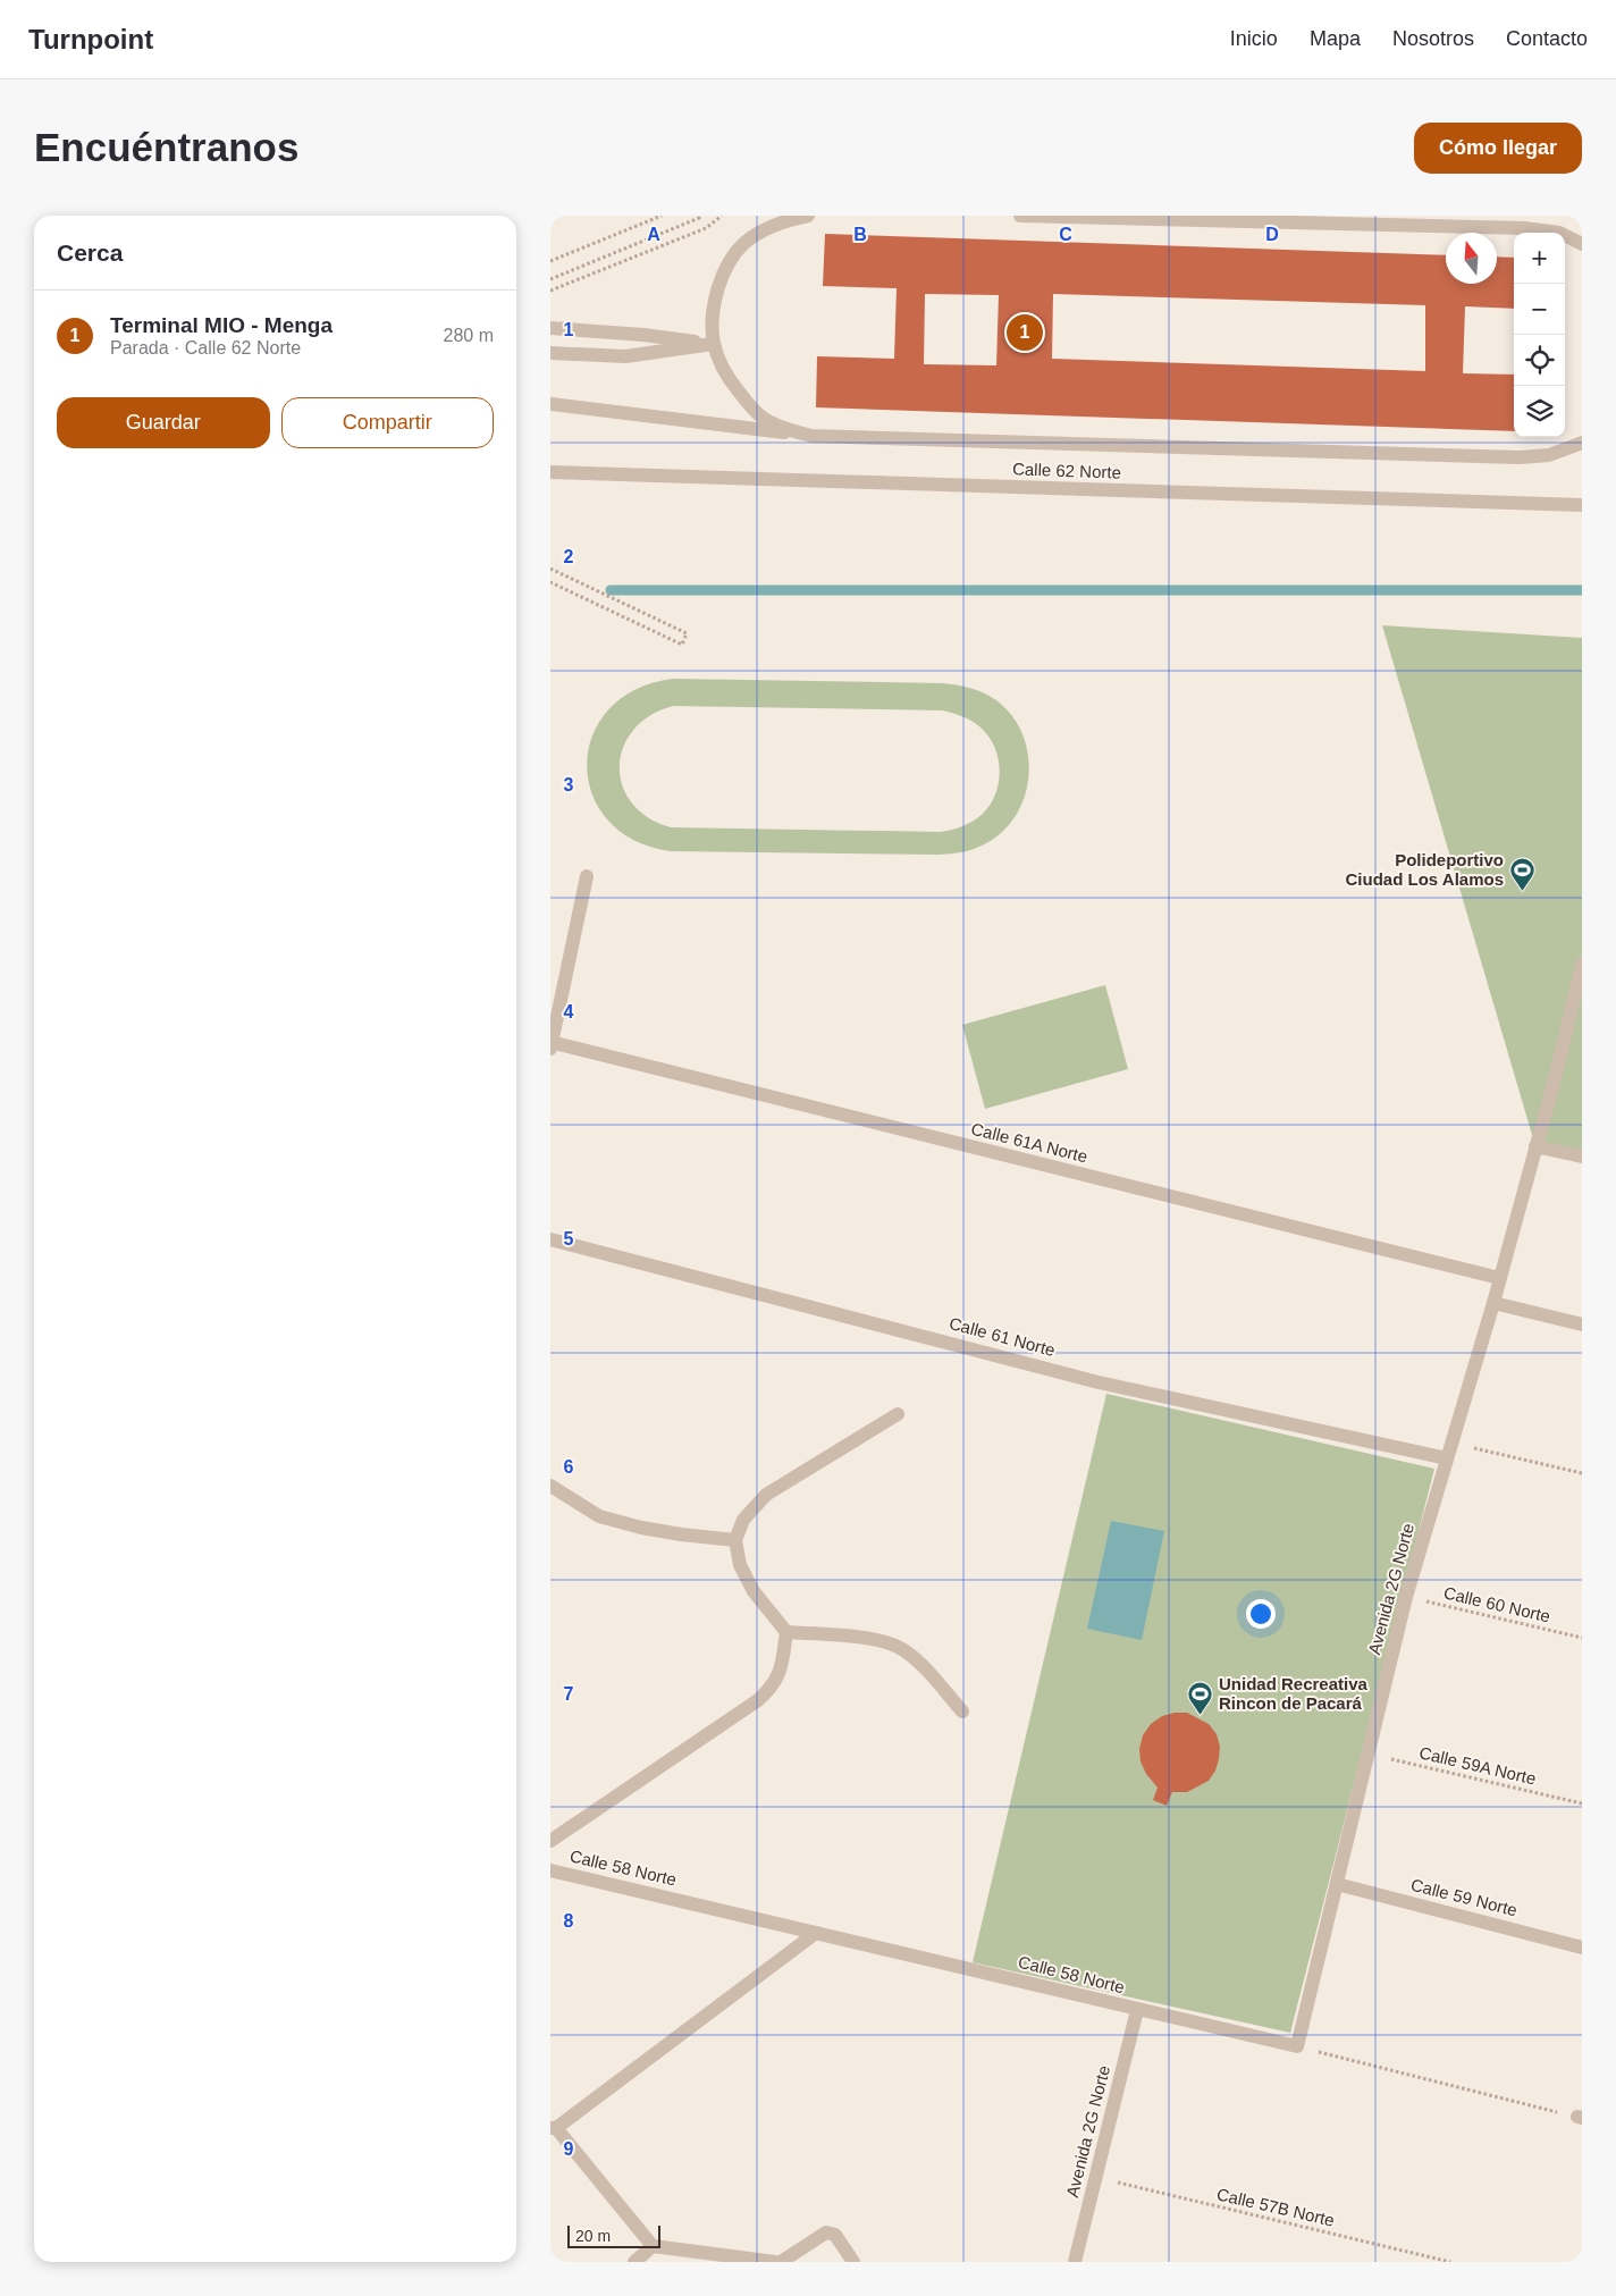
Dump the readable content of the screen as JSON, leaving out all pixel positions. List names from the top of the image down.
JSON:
{
  "streets": {
    "street": [
      "Calle 62 Norte",
      "Calle 61A Norte",
      "Calle 61 Norte",
      "Avenida 2G Norte",
      "Calle 58 Norte",
      "Calle 59 Norte"
    ],
    "path": ["Calle 60 Norte", "Calle 59A Norte", "Calle 57B Norte"]
  },
  "crossings": [
    ["Calle 61A Norte", "Avenida 2G Norte"],
    ["Calle 61 Norte", "Avenida 2G Norte"],
    ["Avenida 2G Norte", "Calle 60 Norte"],
    ["Avenida 2G Norte", "Calle 59A Norte"],
    ["Avenida 2G Norte", "Calle 58 Norte"],
    ["Avenida 2G Norte", "Calle 59 Norte"],
    ["Avenida 2G Norte", "Calle 57B Norte"]
  ],
  "places": {
    "sports": ["Polideportivo Ciudad Los Alamos", "Unidad Recreativa Rincon de Pacará"]
  },
  "scale_bar": "20 m",
  "north": "top",
  "page": {
    "header": "Turnpoint",
    "nav": [
      "Inicio",
      "Mapa",
      "Nosotros",
      "Contacto"
    ],
    "buttons": [
      "Cómo llegar",
      ["Guardar", "Compartir"]
    ],
    "title": "Encuéntranos",
    "heading": "Cerca",
    "map_buttons": ["+", "−"],
    "list": [
      {
        "mark": "1",
        "name": "Terminal MIO - Menga",
        "note": "Parada · Calle 62 Norte",
        "value": "280 m"
      }
    ],
    "pins": "1",
    "scale": "20 m"
  },
  "grid": {
    "columns": [
      "A",
      "B",
      "C",
      "D"
    ],
    "rows": [
      "1",
      "2",
      "3",
      "4",
      "5",
      "6",
      "7",
      "8",
      "9"
    ]
  }
}
